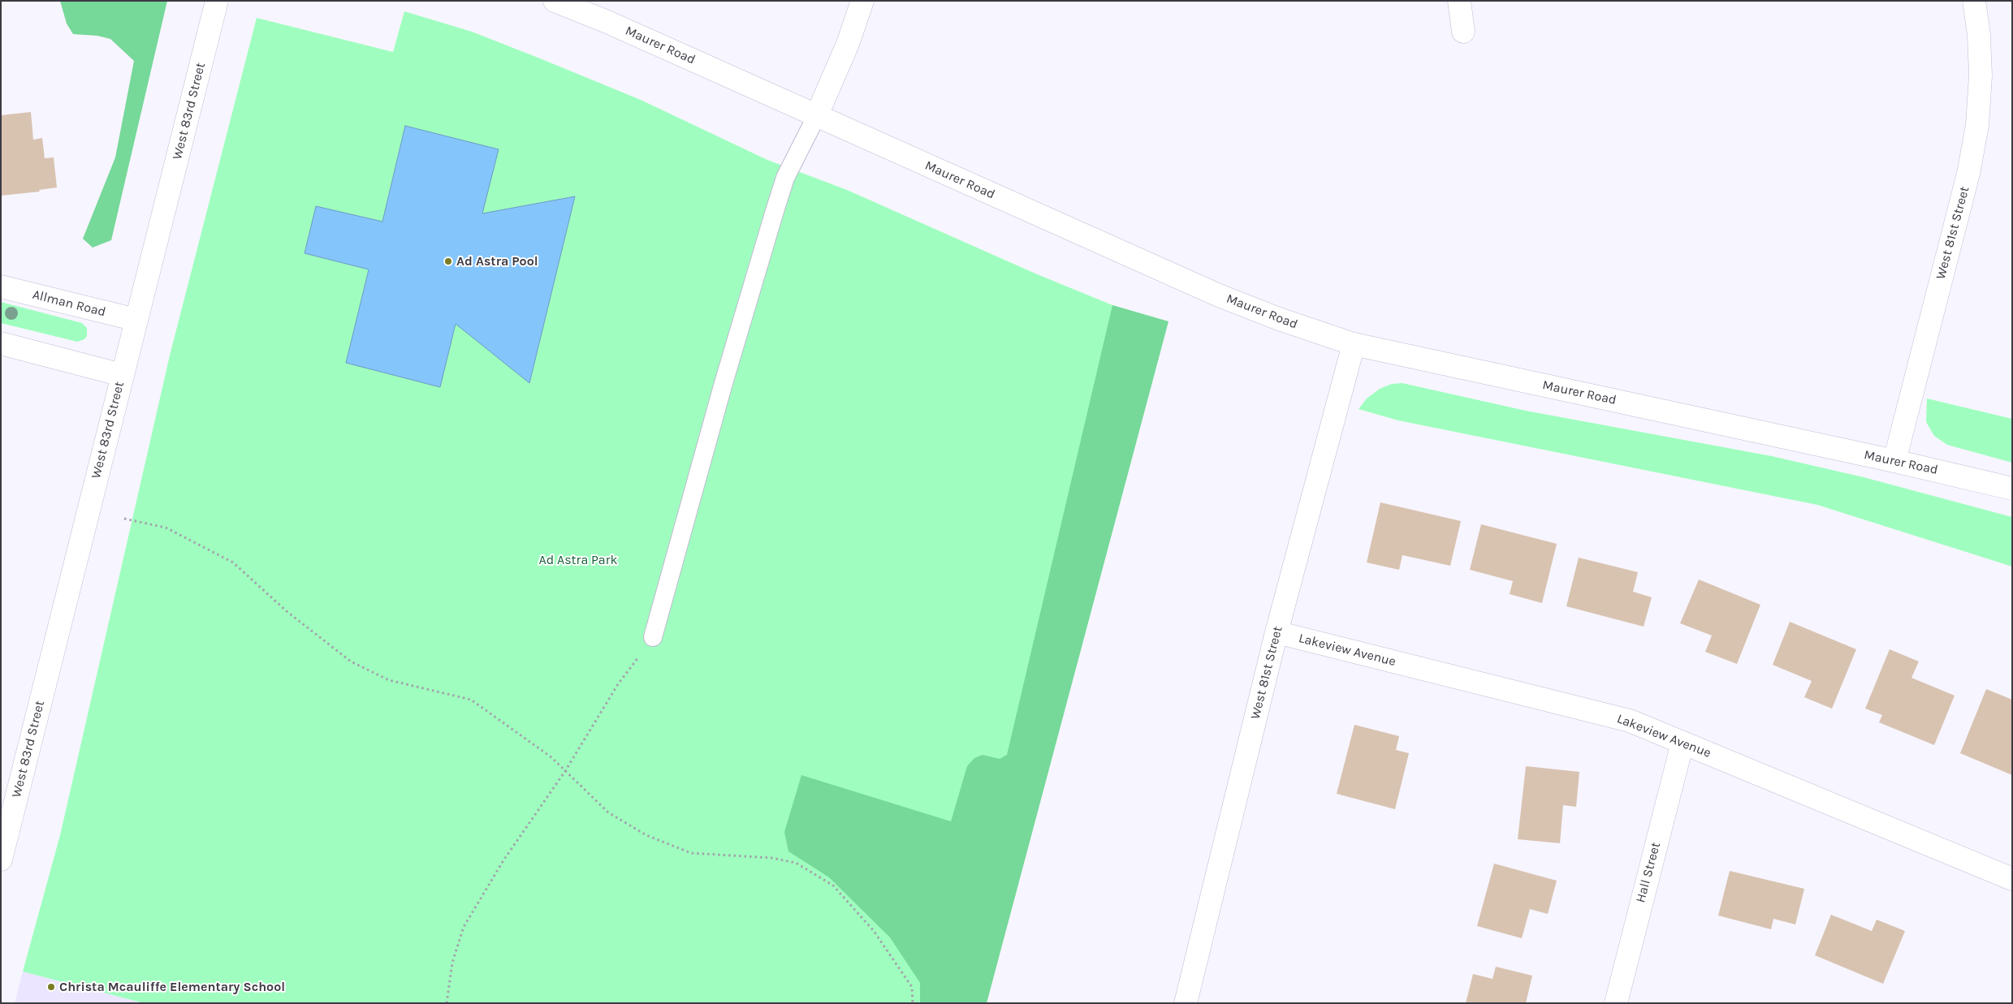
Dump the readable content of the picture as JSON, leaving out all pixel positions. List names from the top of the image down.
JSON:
{
  "streets": {
    "street": [
      "Maurer Road",
      "West 83rd Street",
      "West 81st Street",
      "Allman Road",
      "Lakeview Avenue",
      "Hall Street"
    ]
  },
  "crossings": [
    ["Maurer Road", "West 81st Street"],
    ["West 83rd Street", "Allman Road"],
    ["West 81st Street", "Lakeview Avenue"],
    ["Lakeview Avenue", "Hall Street"]
  ],
  "parks": ["Ad Astra Park"],
  "places": ["Ad Astra Pool", "Christa Mcauliffe Elementary School"]
}
